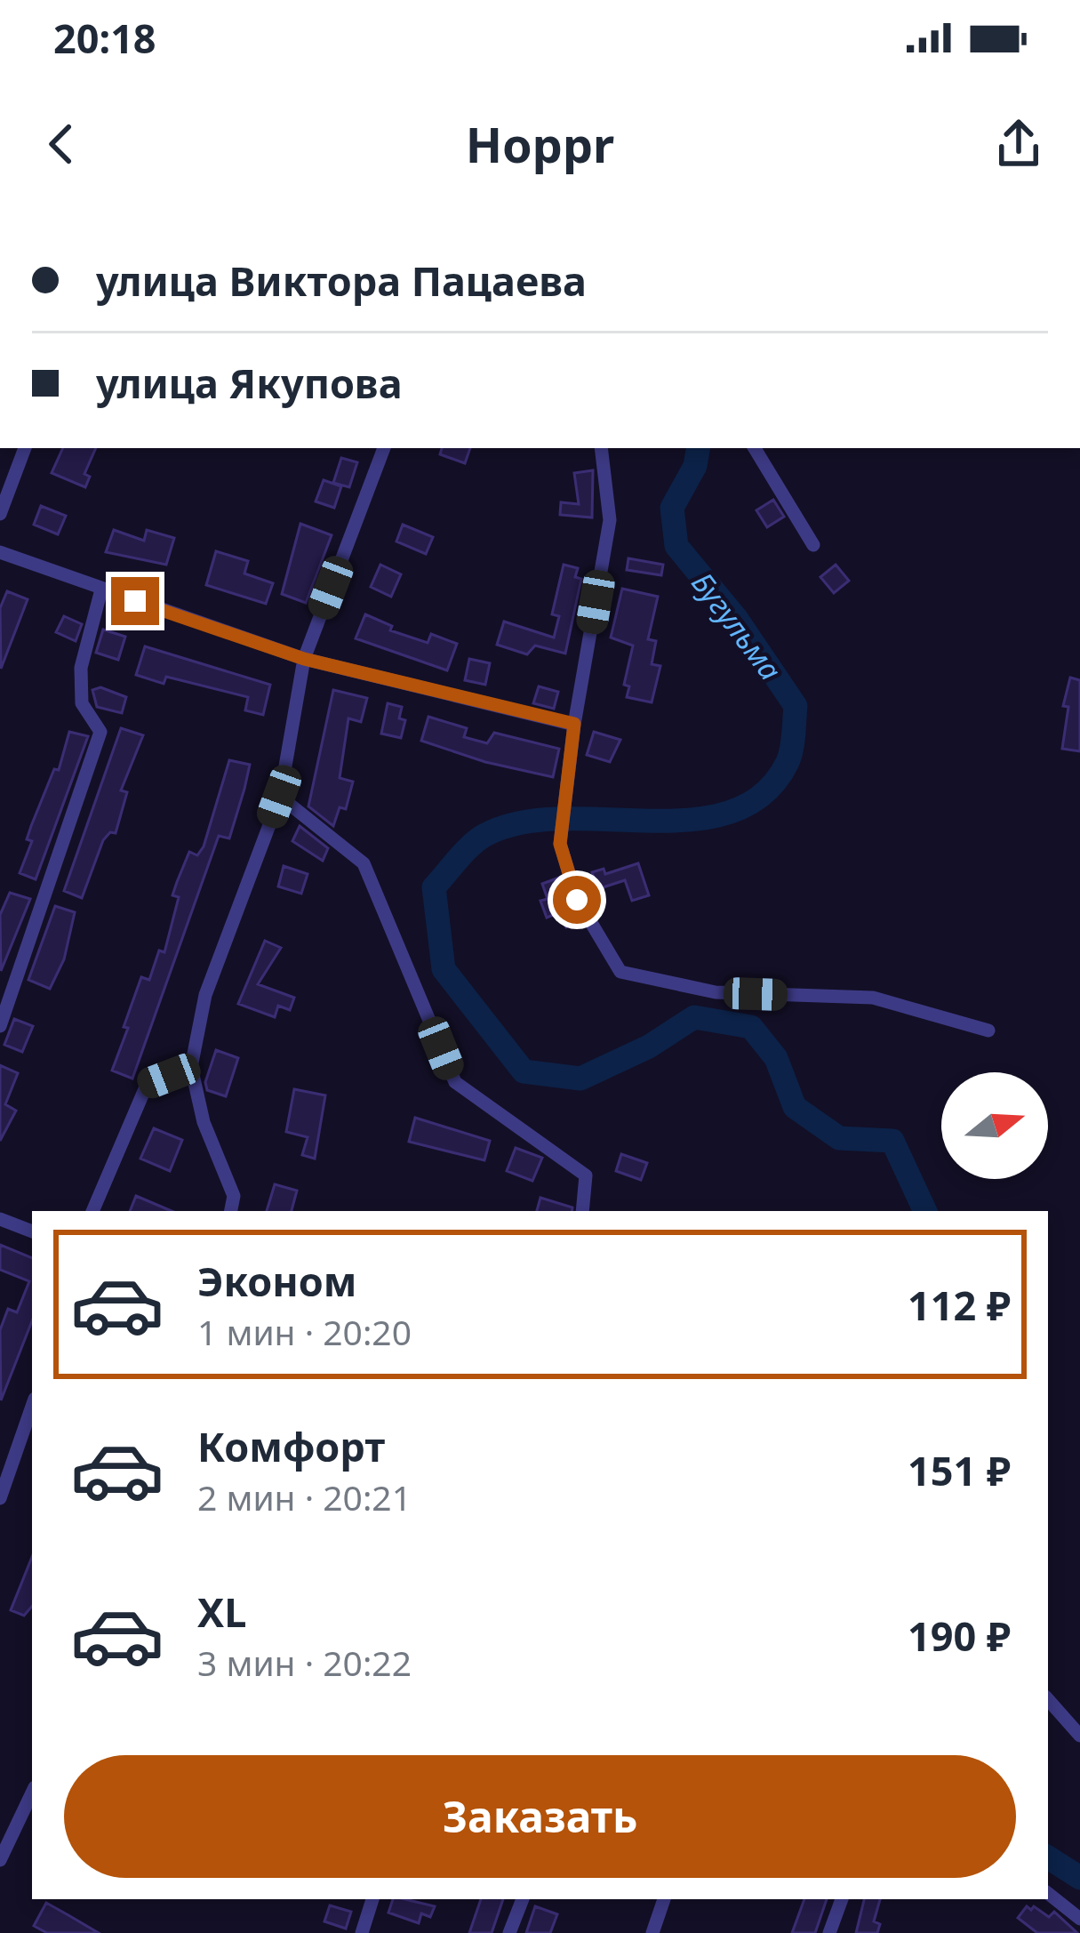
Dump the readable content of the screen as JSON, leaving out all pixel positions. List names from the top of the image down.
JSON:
{
  "water": ["Бугульма"],
  "north": "right",
  "page": {
    "status": "20:18",
    "header": "Hoppr",
    "banner": ["улица Виктора Пацаева", "улица Якупова"],
    "list": [
      {
        "name": "Эконом",
        "note": "1 мин · 20:20",
        "value": "112 ₽"
      },
      {
        "name": "Комфорт",
        "note": "2 мин · 20:21",
        "value": "151 ₽"
      },
      {
        "name": "XL",
        "note": "3 мин · 20:22",
        "value": "190 ₽"
      }
    ],
    "buttons": "Заказать"
  }
}
